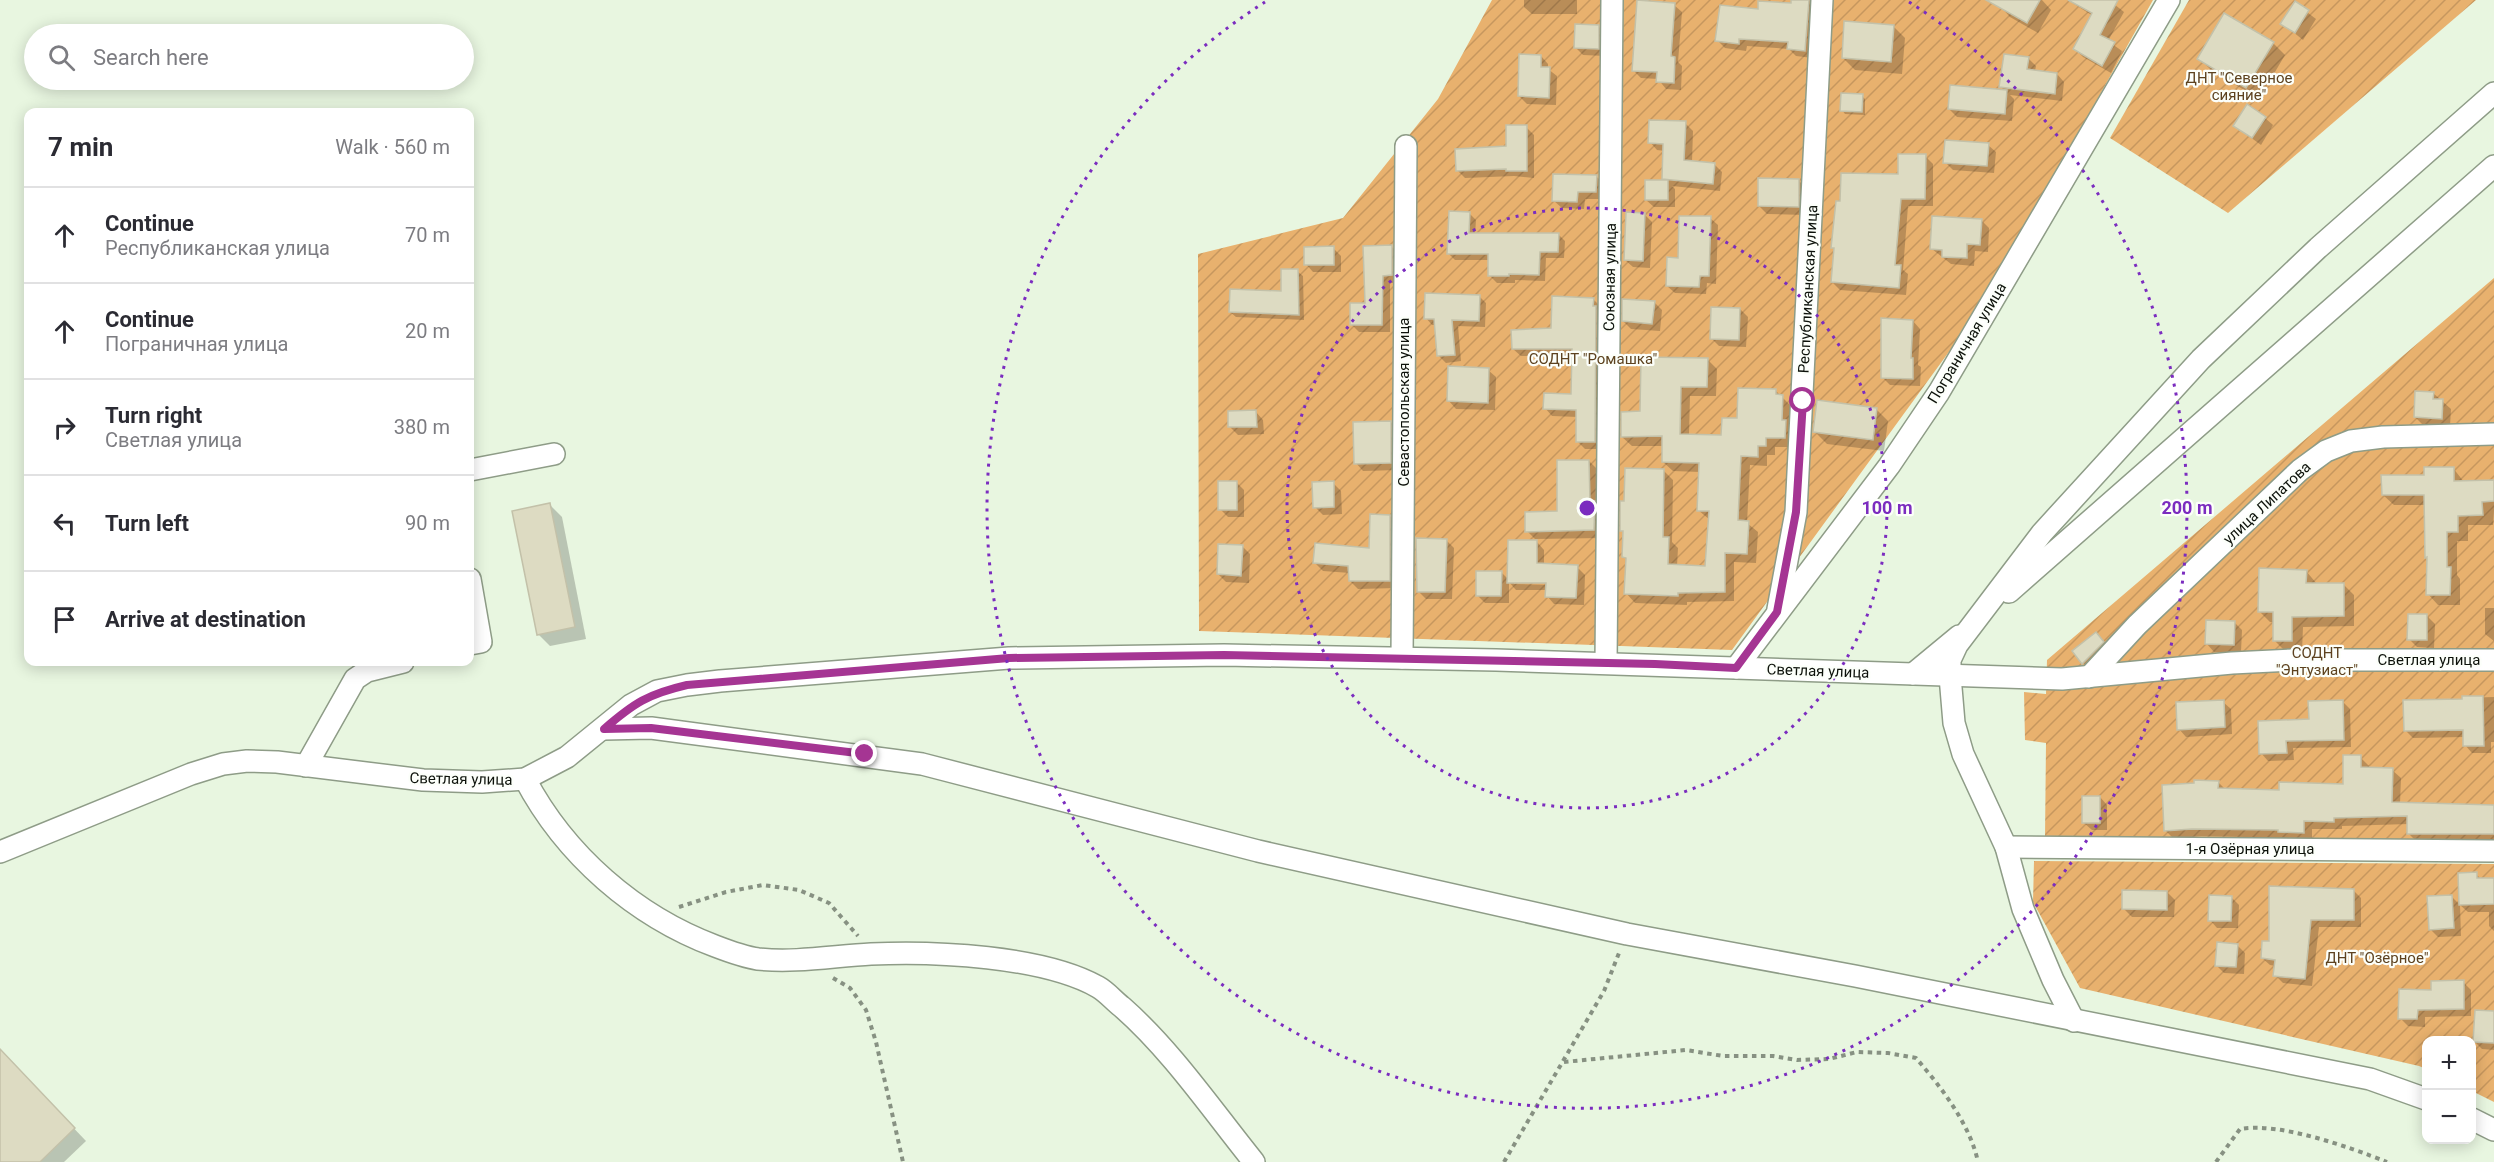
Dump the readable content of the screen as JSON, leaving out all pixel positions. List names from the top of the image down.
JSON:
{
  "streets": {
    "street": [
      "Союзная улица",
      "Республиканская улица",
      "Пограничная улица",
      "Севастопольская улица",
      "улица Липатова",
      "Светлая улица",
      "1-я Озёрная улица"
    ]
  },
  "crossings": [
    ["Союзная улица", "Светлая улица"],
    ["Республиканская улица", "Пограничная улица"],
    ["Пограничная улица", "Светлая улица"],
    ["Севастопольская улица", "Светлая улица"],
    ["улица Липатова", "Светлая улица"]
  ],
  "parks": [
    "ДНТ \"Северное сияние\"",
    "СОДНТ \"Ромашка\"",
    "СОДНТ \"Энтузиаст\"",
    "ДНТ \"Озёрное\""
  ],
  "page": {
    "search": "Search here",
    "heading": ["7 min", "Walk · 560 m"],
    "list": [
      ["Continue", "Республиканская улица", "70 m"],
      ["Continue", "Пограничная улица", "20 m"],
      ["Turn right", "Светлая улица", "380 m"],
      ["Turn left", "90 m"],
      "Arrive at destination"
    ],
    "map_buttons": ["+", "−"]
  },
  "rings": ["100 m", "200 m"]
}
